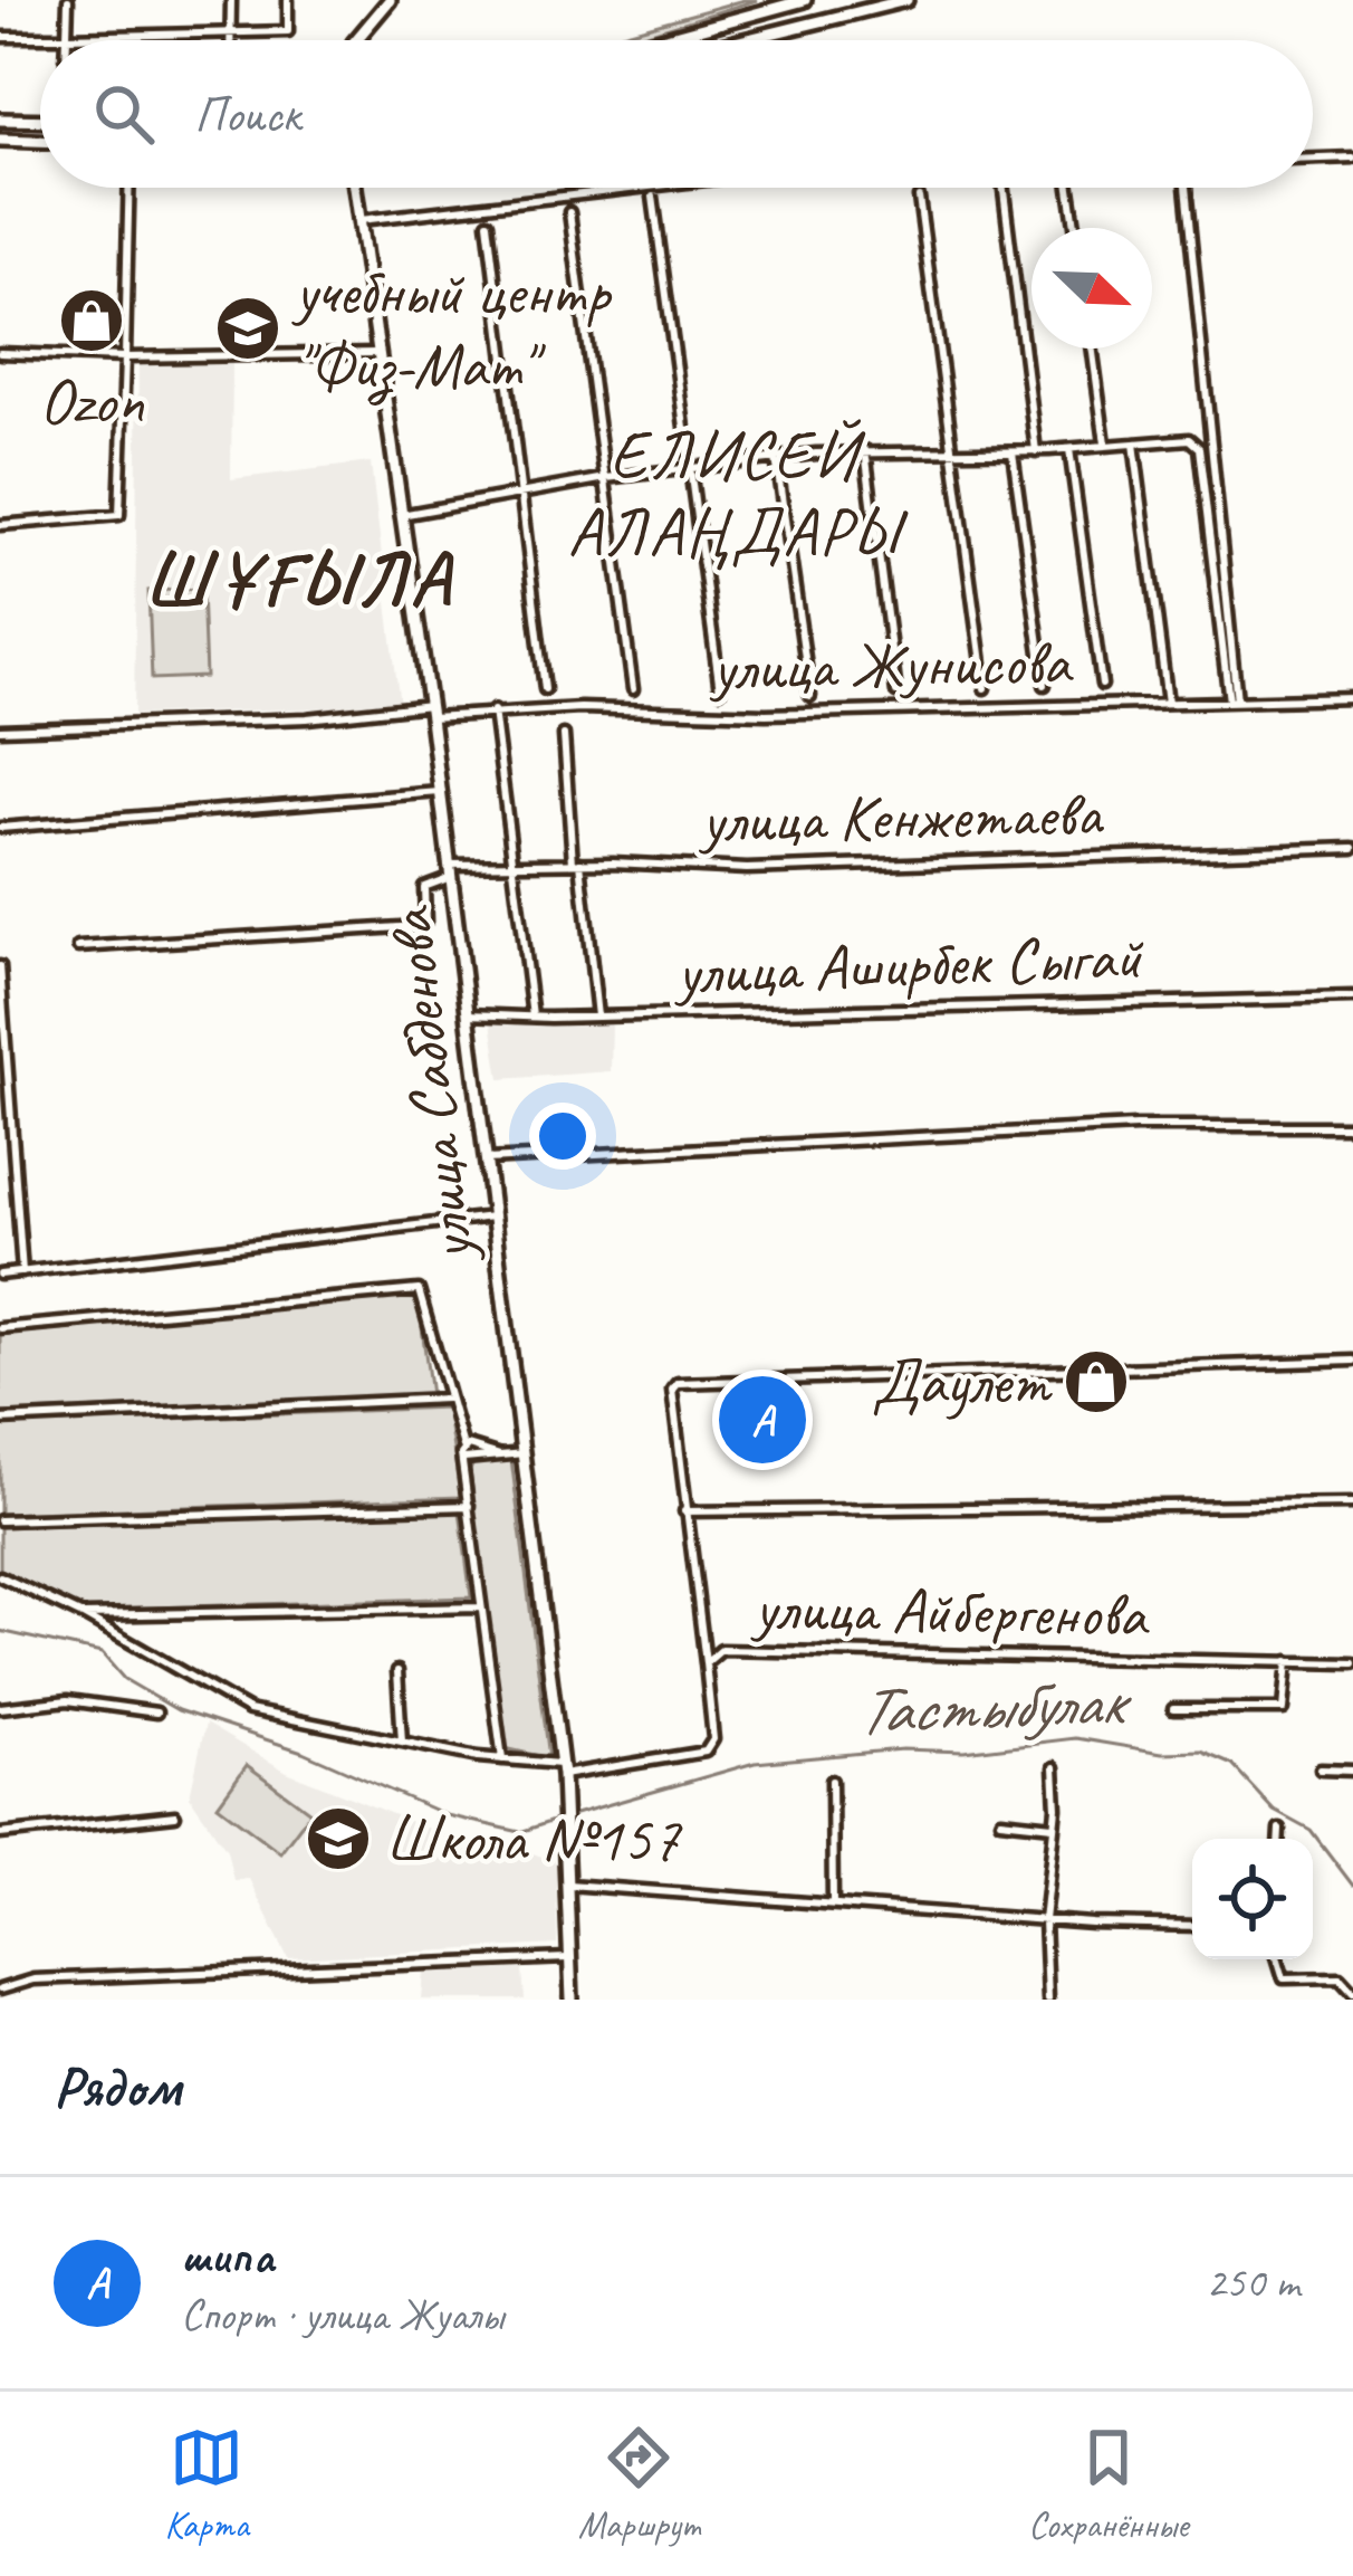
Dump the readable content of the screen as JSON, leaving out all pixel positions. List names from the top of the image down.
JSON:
{
  "streets": {
    "street": [
      "улица Жунисова",
      "улица Кенжетаева",
      "улица Аширбек Сыгай",
      "улица Сабденова",
      "улица Айбергенова"
    ]
  },
  "crossings": [
    ["улица Жунисова", "улица Сабденова"],
    ["улица Кенжетаева", "улица Сабденова"],
    ["улица Аширбек Сыгай", "улица Сабденова"],
    ["улица Сабденова", "улица Айбергенова"]
  ],
  "districts": ["ЕЛИСЕЙ АЛАҢДАРЫ", "ШҰҒЫЛА"],
  "water": ["Тастыбулак"],
  "places": {
    "shop": ["Ozon", "Даулет"],
    "school or university": ["учебный центр \"Физ-Мат\"", "Школа №157"]
  },
  "north": "bottom right",
  "page": {
    "search": "Поиск",
    "pins": "A",
    "heading": "Рядом",
    "list": [
      {
        "mark": "A",
        "name": "шипа",
        "note": "Спорт · улица Жуалы",
        "value": "250 m"
      }
    ],
    "nav": ["Карта", "Маршрут", "Сохранённые"]
  }
}
